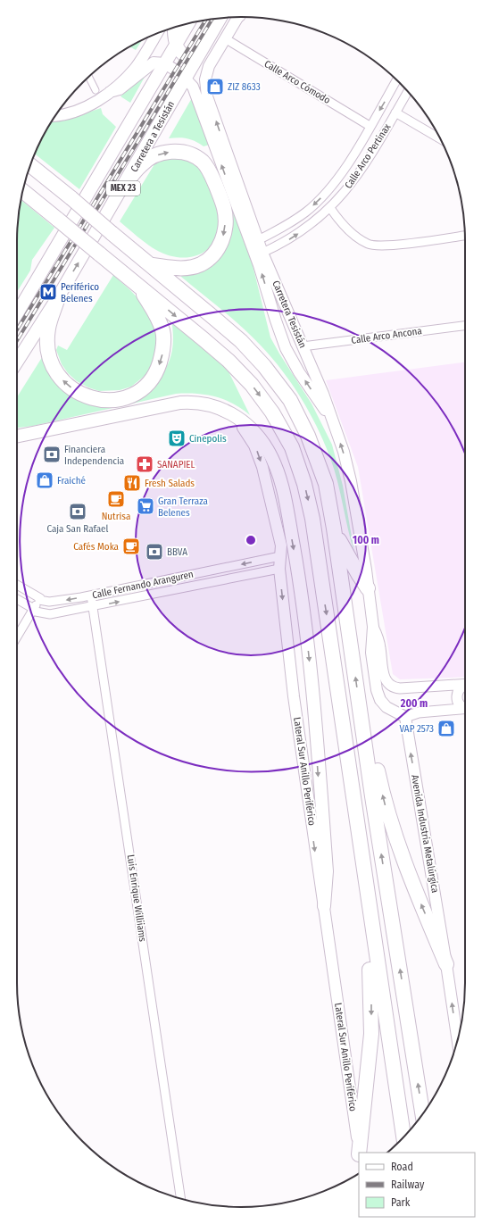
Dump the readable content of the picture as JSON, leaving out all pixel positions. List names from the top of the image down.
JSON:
{
  "streets": {
    "main road": [
      "Carretera a Tesistán",
      "MEX 23",
      "Carretera Tesistán",
      "Lateral Sur Anillo Periférico",
      "Avenida Industria Metalúrgica"
    ],
    "street": [
      "Calle Arco Cómodo",
      "Calle Arco Pertinax",
      "Calle Arco Ancona",
      "Calle Fernando Aranguren",
      "Luis Enrique Williiams"
    ]
  },
  "crossings": [
    ["Calle Arco Cómodo", "Calle Arco Pertinax"],
    ["Calle Arco Cómodo", "Carretera Tesistán"],
    ["Carretera a Tesistán", "MEX 23"],
    ["Calle Arco Pertinax", "Carretera Tesistán"],
    ["Carretera Tesistán", "Calle Arco Ancona"],
    ["Calle Fernando Aranguren", "Lateral Sur Anillo Periférico"],
    ["Calle Fernando Aranguren", "Luis Enrique Williiams"]
  ],
  "one_way": ["Avenida Industria Metalúrgica"],
  "places": {
    "shop": ["ZIZ 8633", "Fraiché", "VAP 2573"],
    "metro station": ["Periférico Belenes"],
    "theatre": ["Cinepolis"],
    "bank": ["Financiera Independencia", "Caja San Rafael", "BBVA"],
    "pharmacy": ["SANAPIEL"],
    "restaurant": ["Fresh Salads"],
    "cafe": ["Nutrisa", "Cafés Moka"],
    "supermarket": ["Gran Terraza Belenes"]
  },
  "legend": ["Road", "Railway", "Park"],
  "rings": ["100 m", "200 m"]
}
